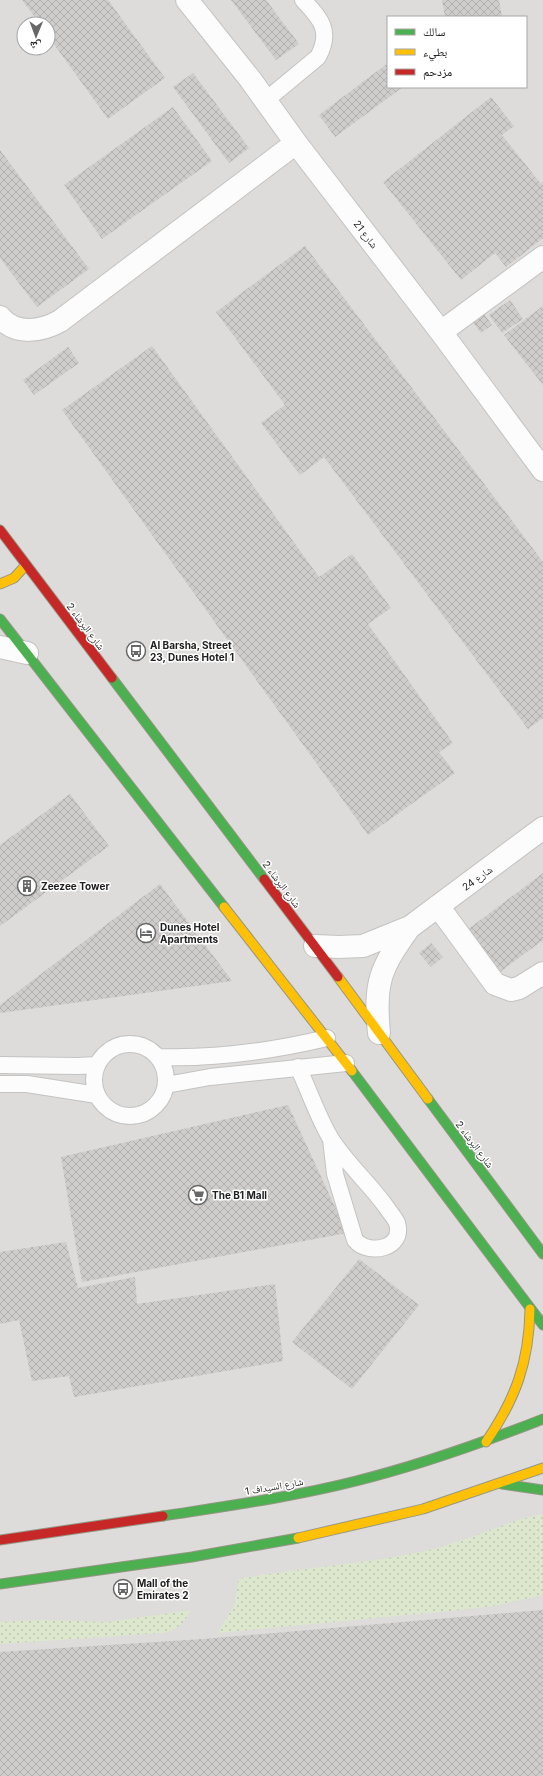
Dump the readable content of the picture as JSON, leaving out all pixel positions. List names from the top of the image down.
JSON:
{
  "streets": {
    "street": [
      "شارع 21",
      "شارع البرشاء 2",
      "شارع 24",
      "شارع السيداف 1"
    ]
  },
  "crossings": [
    ["شارع البرشاء 2", "شارع 24"]
  ],
  "places": {
    "bus stop": ["Al Barsha, Street 23, Dunes Hotel 1", "Mall of the Emirates 2"],
    "building": ["Zeezee Tower"],
    "hotel": ["Dunes Hotel Apartments"],
    "supermarket": ["The B1 Mall"]
  },
  "legend": ["سالك", "بطيء", "مزدحم"],
  "north": "bottom"
}
